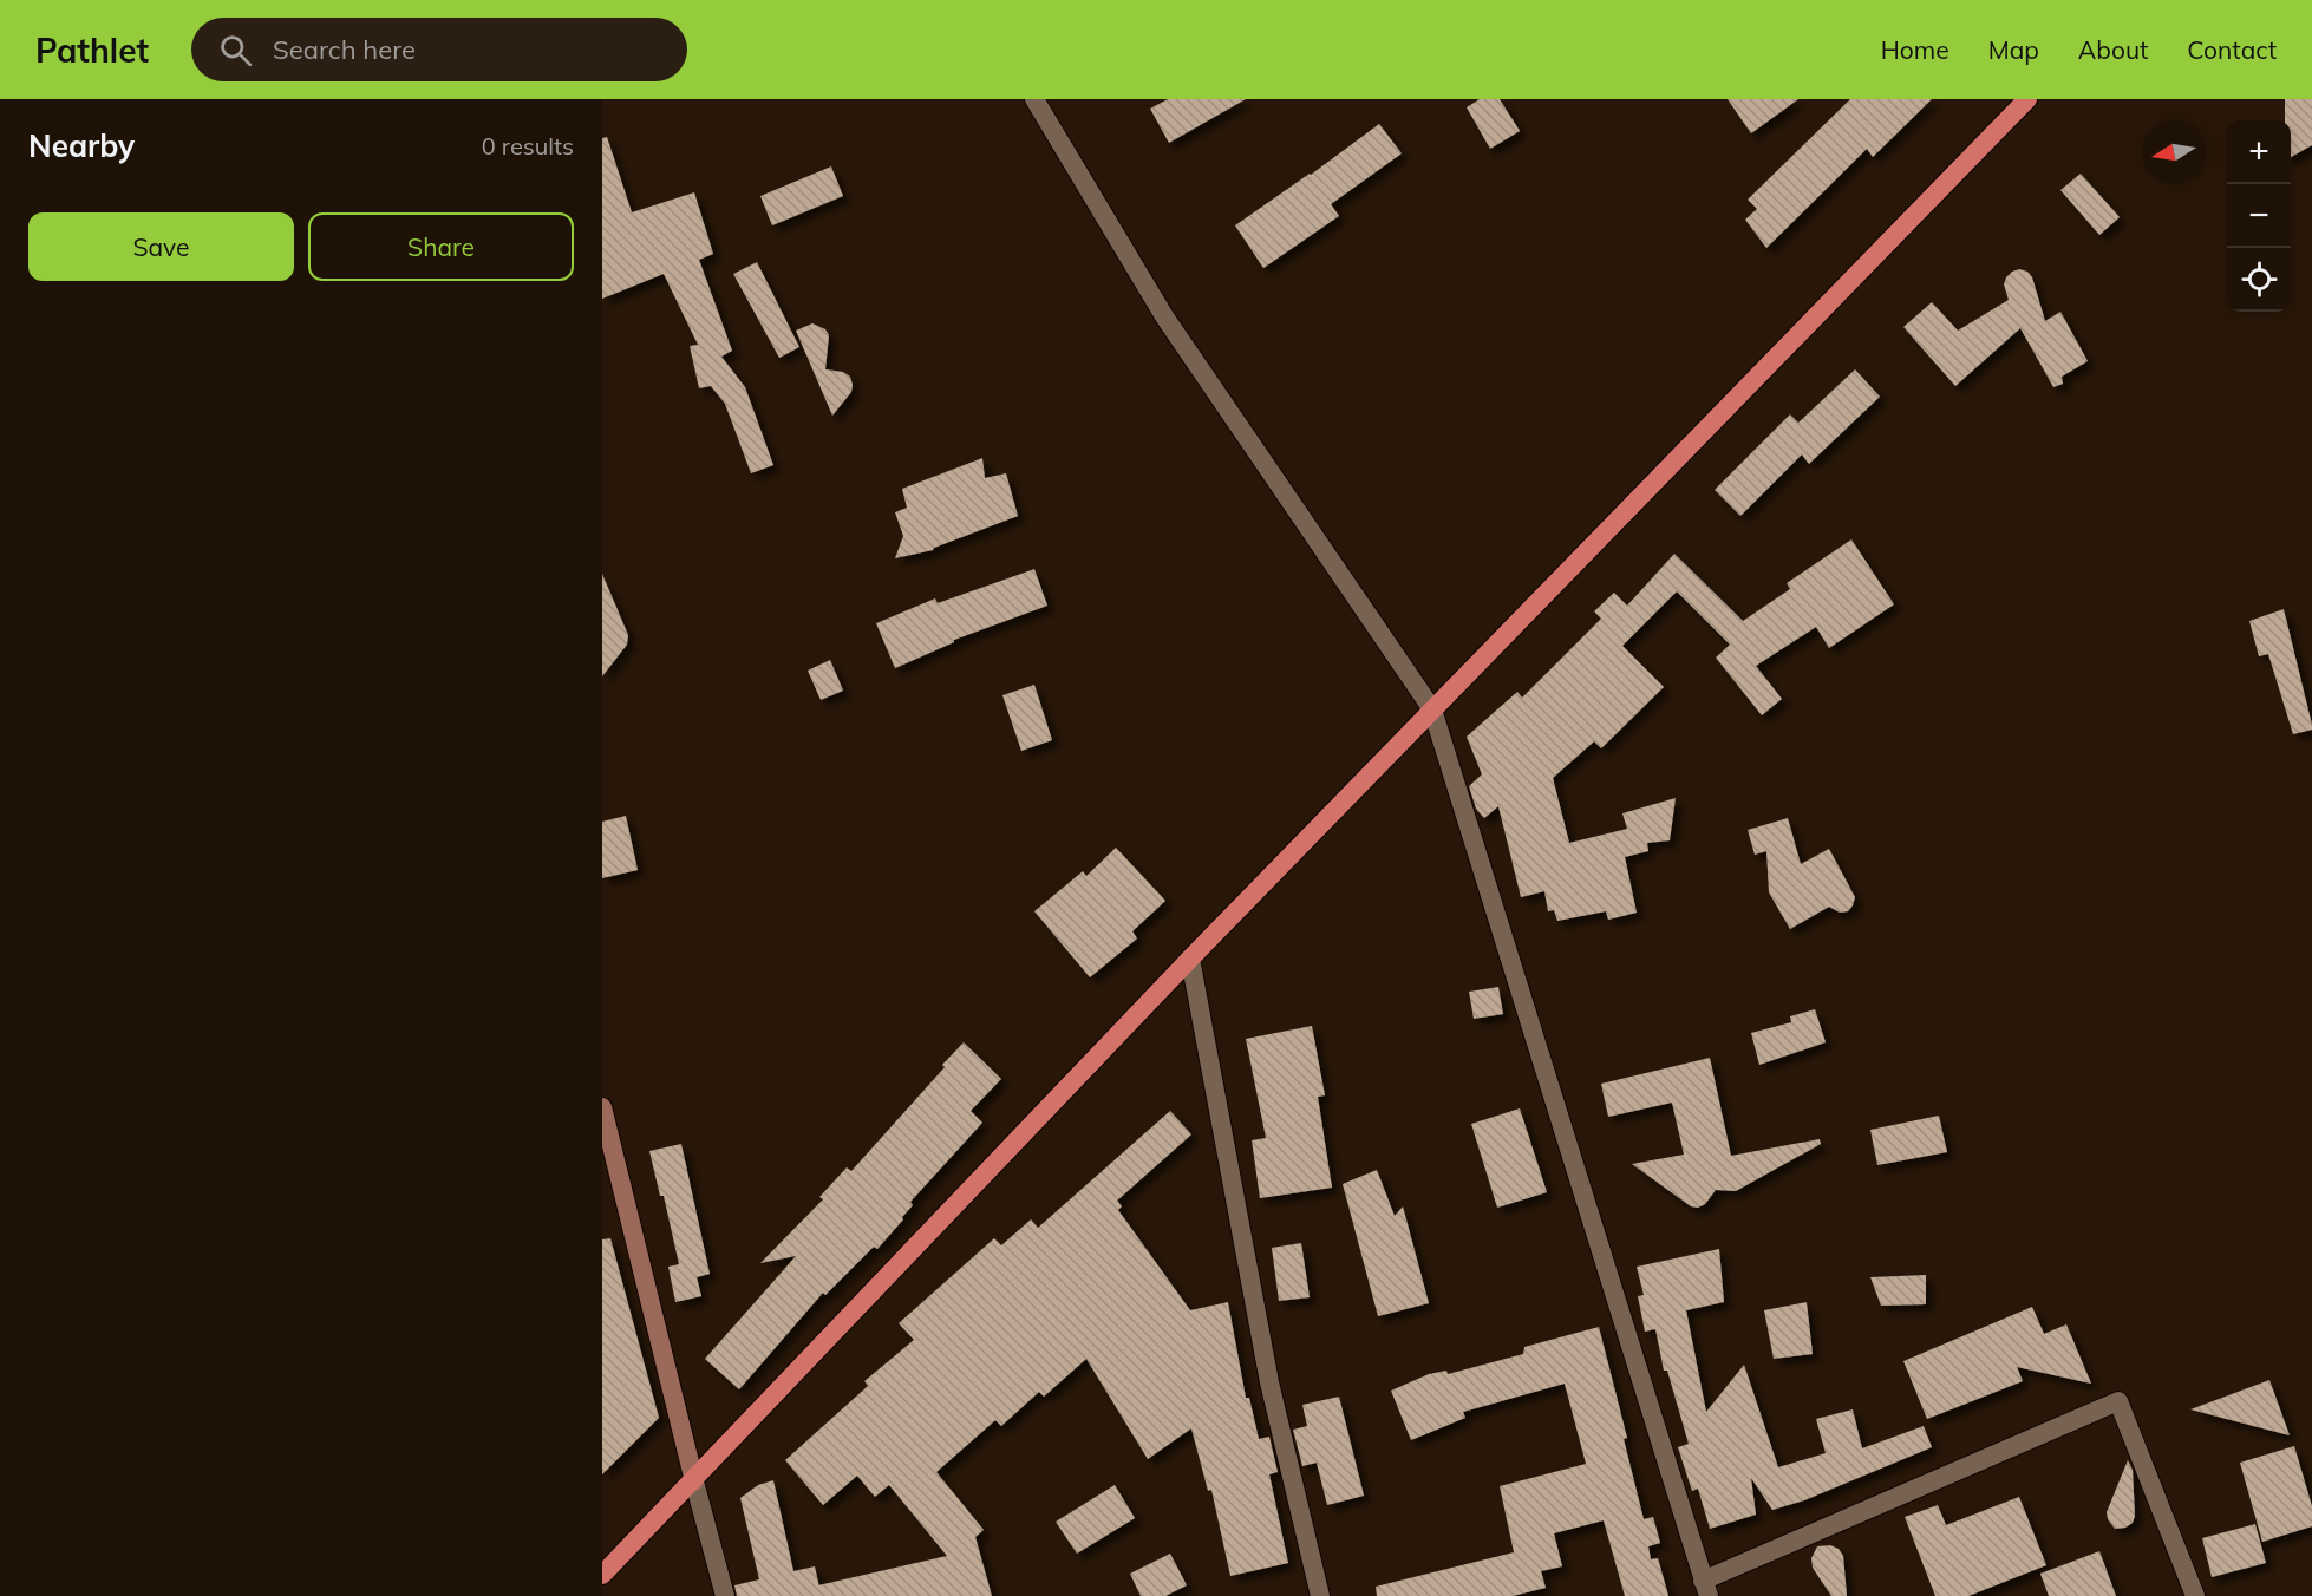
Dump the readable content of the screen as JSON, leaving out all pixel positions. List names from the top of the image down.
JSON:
{
  "north": "left",
  "page": {
    "header": "Pathlet",
    "search": "Search here",
    "nav": [
      "Home",
      "Map",
      "About",
      "Contact"
    ],
    "heading": ["Nearby", "0 results"],
    "map_buttons": ["+", "−"],
    "buttons": ["Save", "Share"]
  }
}
